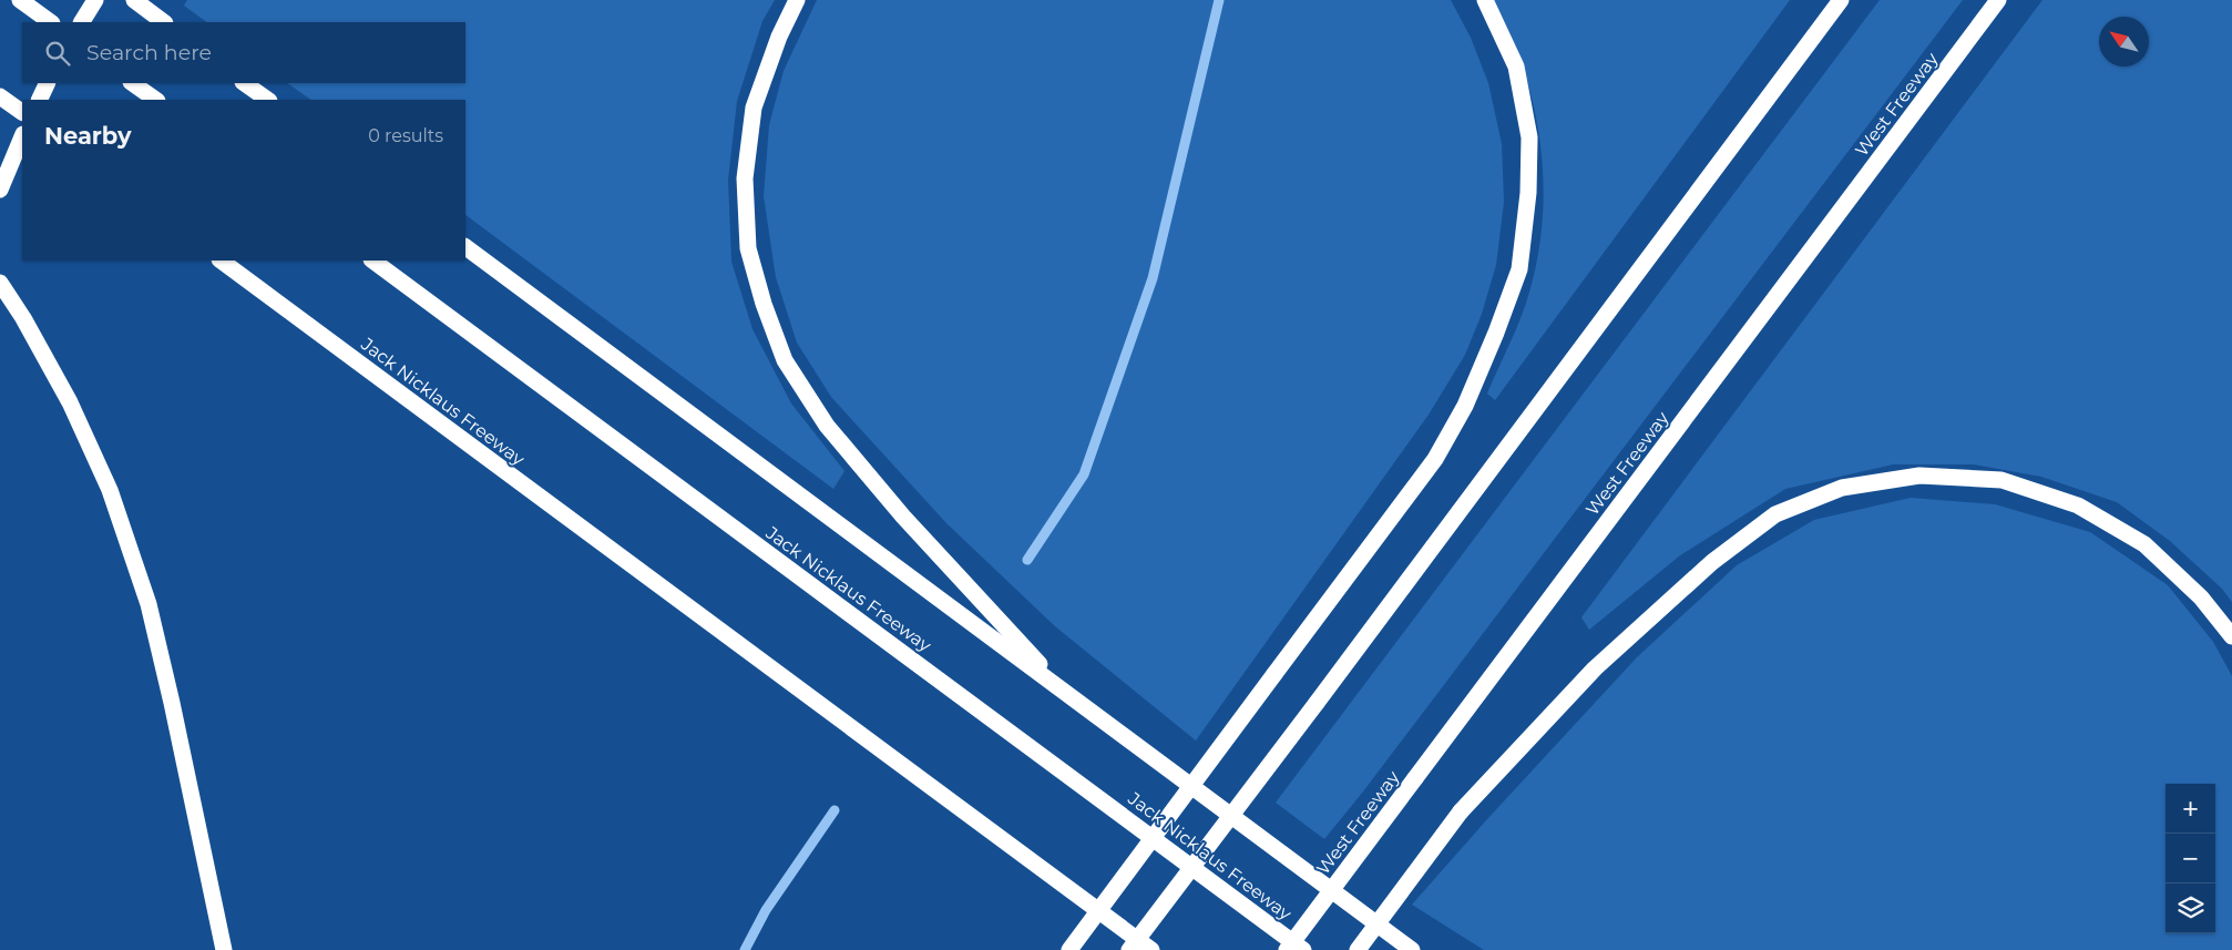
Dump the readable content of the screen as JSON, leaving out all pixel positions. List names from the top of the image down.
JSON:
{
  "streets": {
    "highway": ["West Freeway", "Jack Nicklaus Freeway"]
  },
  "north": "top left",
  "page": {
    "search": "Search here",
    "heading": ["Nearby", "0 results"],
    "map_buttons": ["+", "−"]
  }
}
